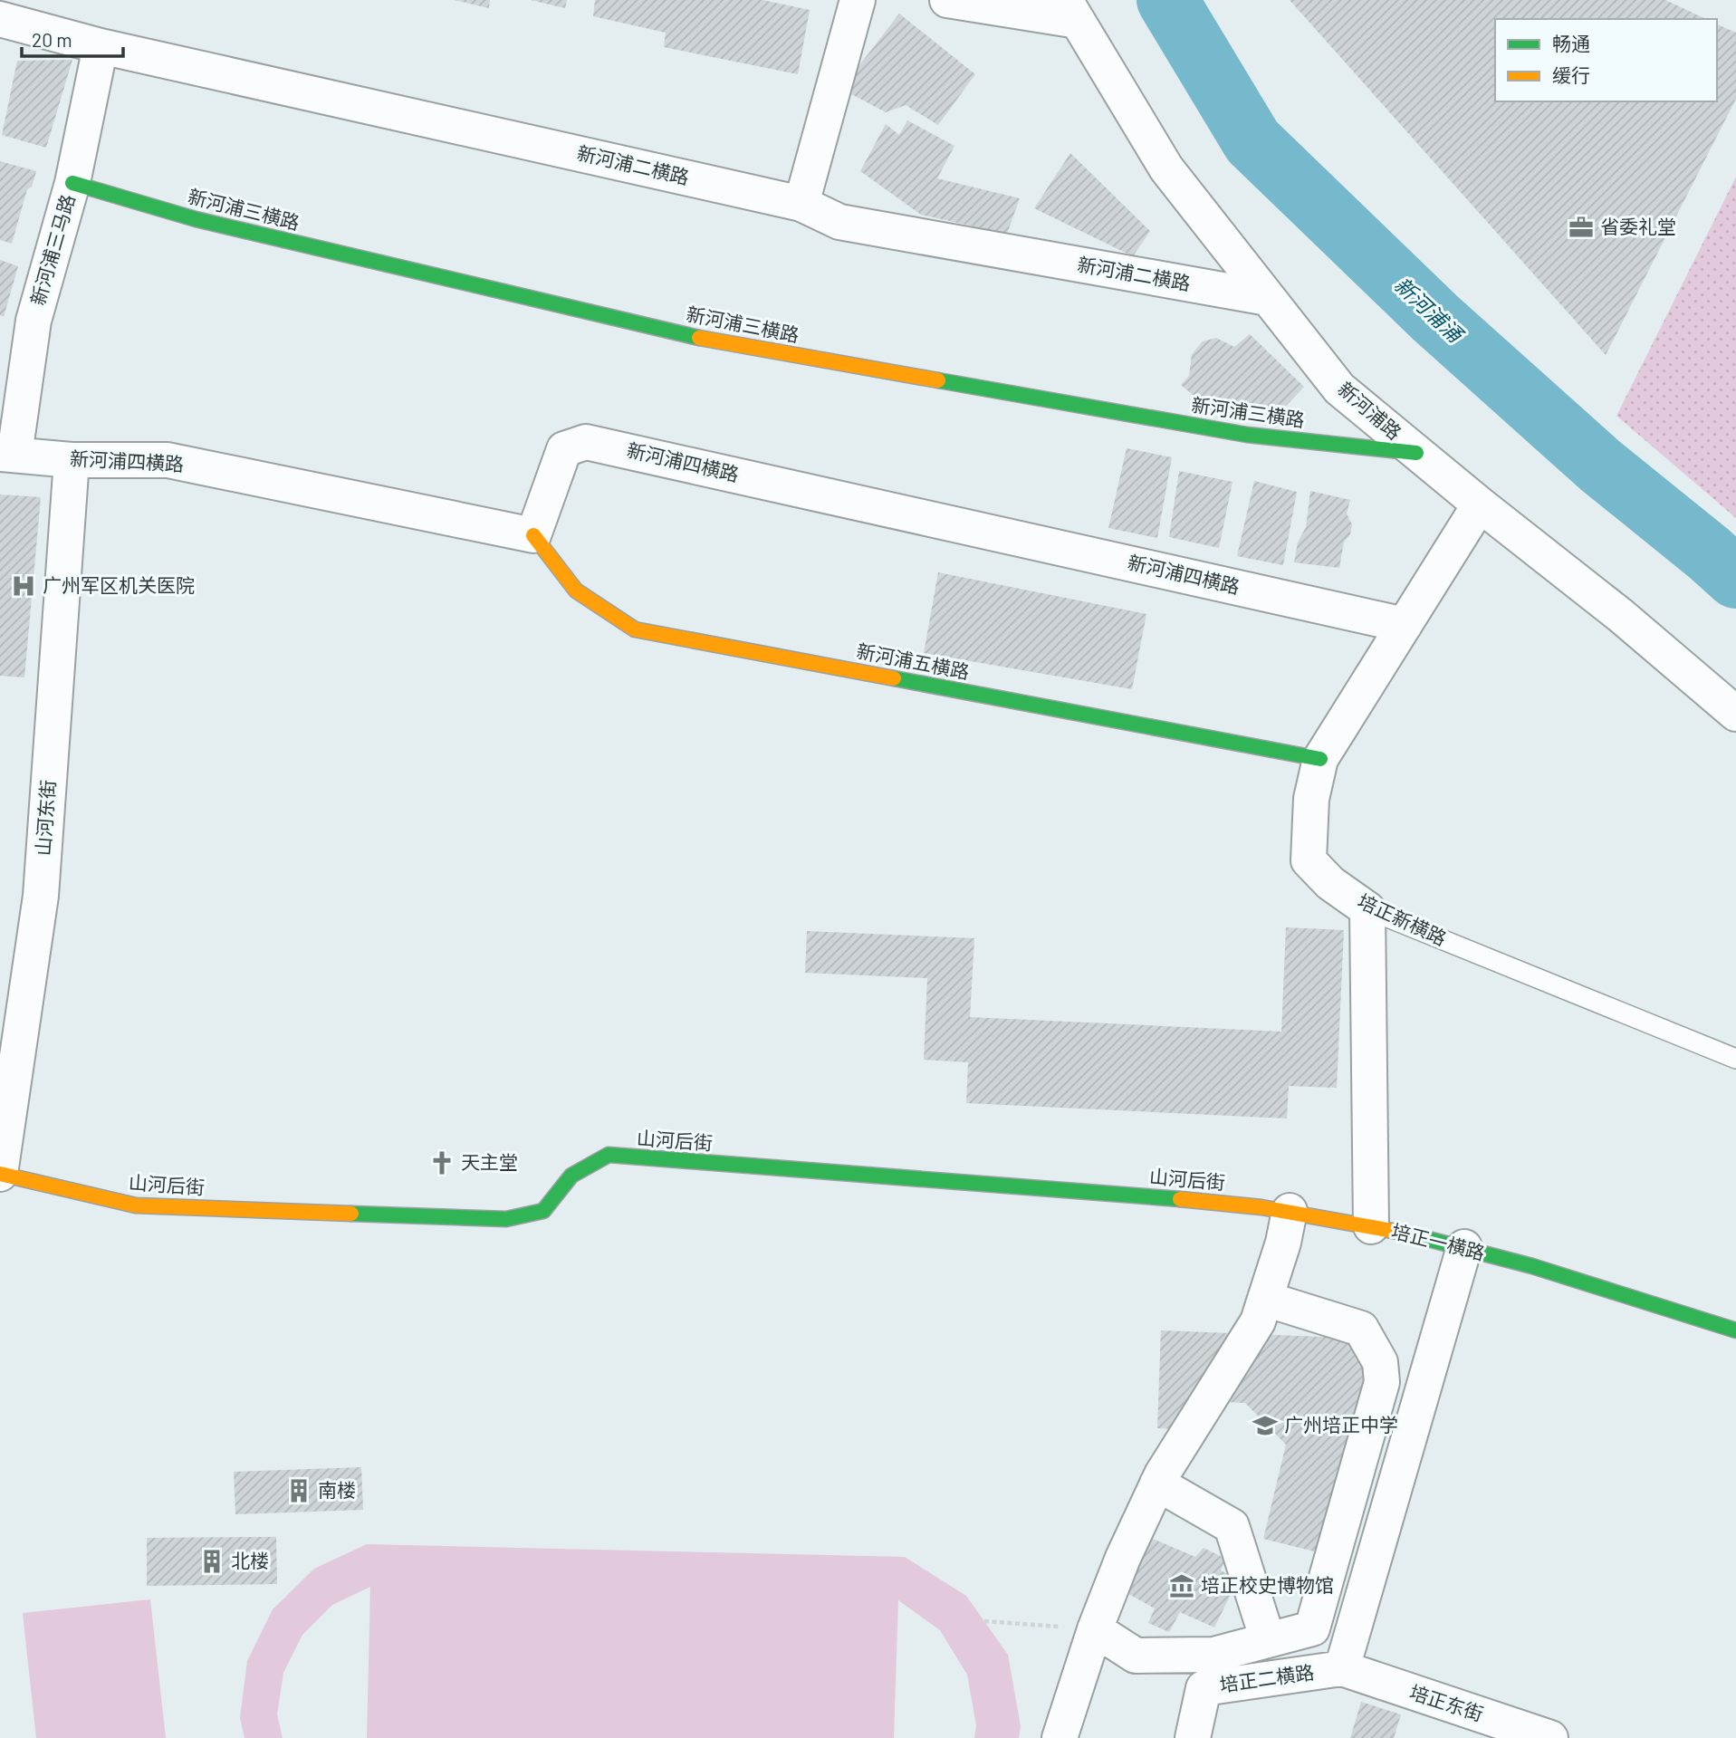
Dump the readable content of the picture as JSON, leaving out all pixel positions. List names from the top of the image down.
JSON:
{
  "streets": {
    "street": [
      "新河浦二横路",
      "新河浦三横路",
      "新河浦三马路",
      "新河浦路",
      "新河浦四横路",
      "新河浦五横路",
      "山河东街",
      "培正新横路",
      "山河后街",
      "培正一横路",
      "培正二横路",
      "培正东街"
    ]
  },
  "crossings": [
    ["新河浦二横路", "新河浦三马路"],
    ["新河浦二横路", "新河浦路"],
    ["新河浦三横路", "新河浦三马路"],
    ["新河浦三横路", "新河浦路"],
    ["新河浦三马路", "新河浦四横路"],
    ["新河浦路", "培正新横路"],
    ["新河浦四横路", "新河浦五横路"],
    ["新河浦四横路", "山河东街"],
    ["新河浦四横路", "培正新横路"],
    ["新河浦五横路", "培正新横路"],
    ["山河东街", "山河后街"],
    ["培正新横路", "培正一横路"],
    ["山河后街", "培正一横路"],
    ["培正二横路", "培正东街"]
  ],
  "water": ["新河浦涌"],
  "places": {
    "office": ["省委礼堂"],
    "hospital": ["广州军区机关医院"],
    "church": ["天主堂"],
    "school or university": ["广州培正中学"],
    "building": ["南楼", "北楼"],
    "museum": ["培正校史博物馆"]
  },
  "legend": ["畅通", "缓行"],
  "scale_bar": "20 m"
}
